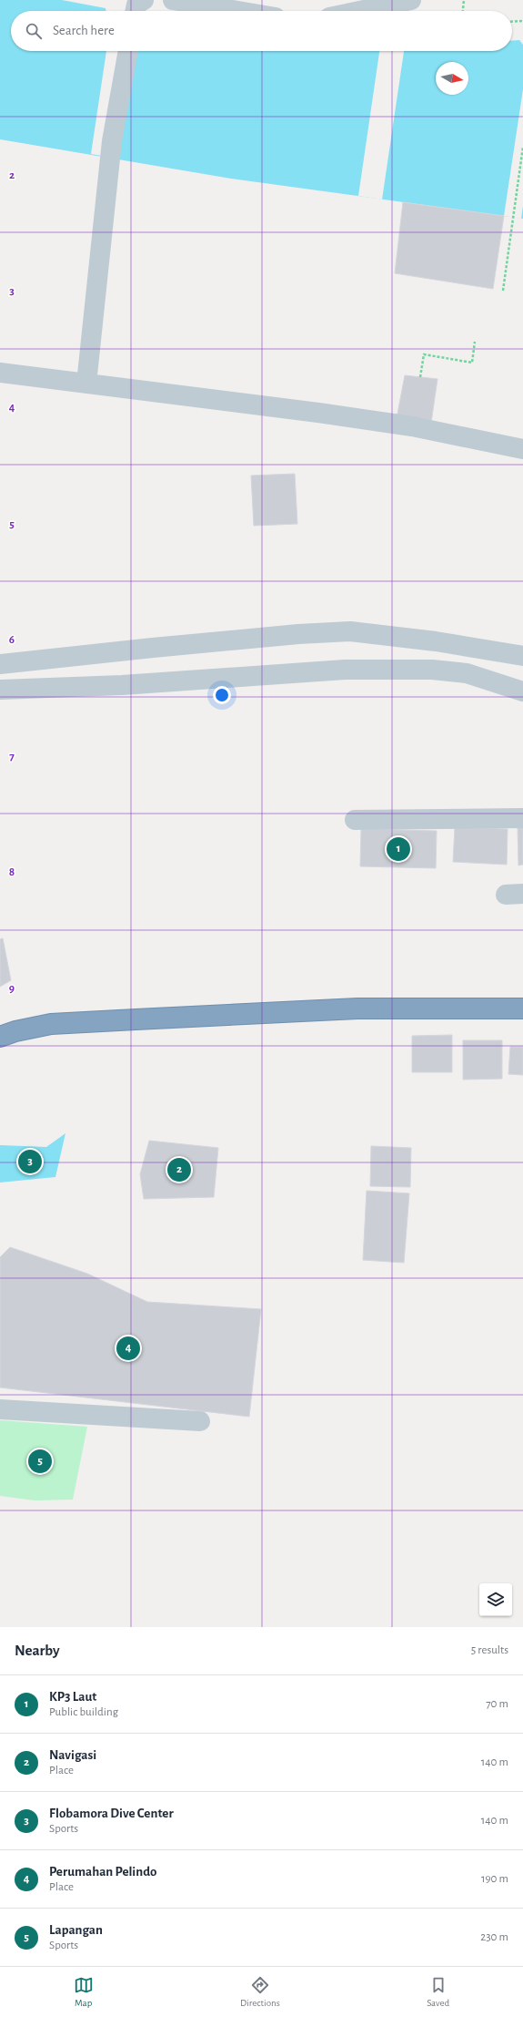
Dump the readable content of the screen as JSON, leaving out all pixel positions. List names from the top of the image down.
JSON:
{
  "north": "right",
  "page": {
    "search": "Search here",
    "pins": [
      "1",
      "3",
      "2",
      "4",
      "5"
    ],
    "heading": ["Nearby", "5 results"],
    "list": [
      {
        "mark": "1",
        "name": "KP3 Laut",
        "note": "Public building",
        "value": "70 m"
      },
      {
        "mark": "2",
        "name": "Navigasi",
        "note": "Place",
        "value": "140 m"
      },
      {
        "mark": "3",
        "name": "Flobamora Dive Center",
        "note": "Sports",
        "value": "140 m"
      },
      {
        "mark": "4",
        "name": "Perumahan Pelindo",
        "note": "Place",
        "value": "190 m"
      },
      {
        "mark": "5",
        "name": "Lapangan",
        "note": "Sports",
        "value": "230 m"
      }
    ],
    "nav": ["Map", "Directions", "Saved"]
  },
  "grid": {
    "rows": [
      "2",
      "3",
      "4",
      "5",
      "6",
      "7",
      "8",
      "9"
    ]
  }
}
